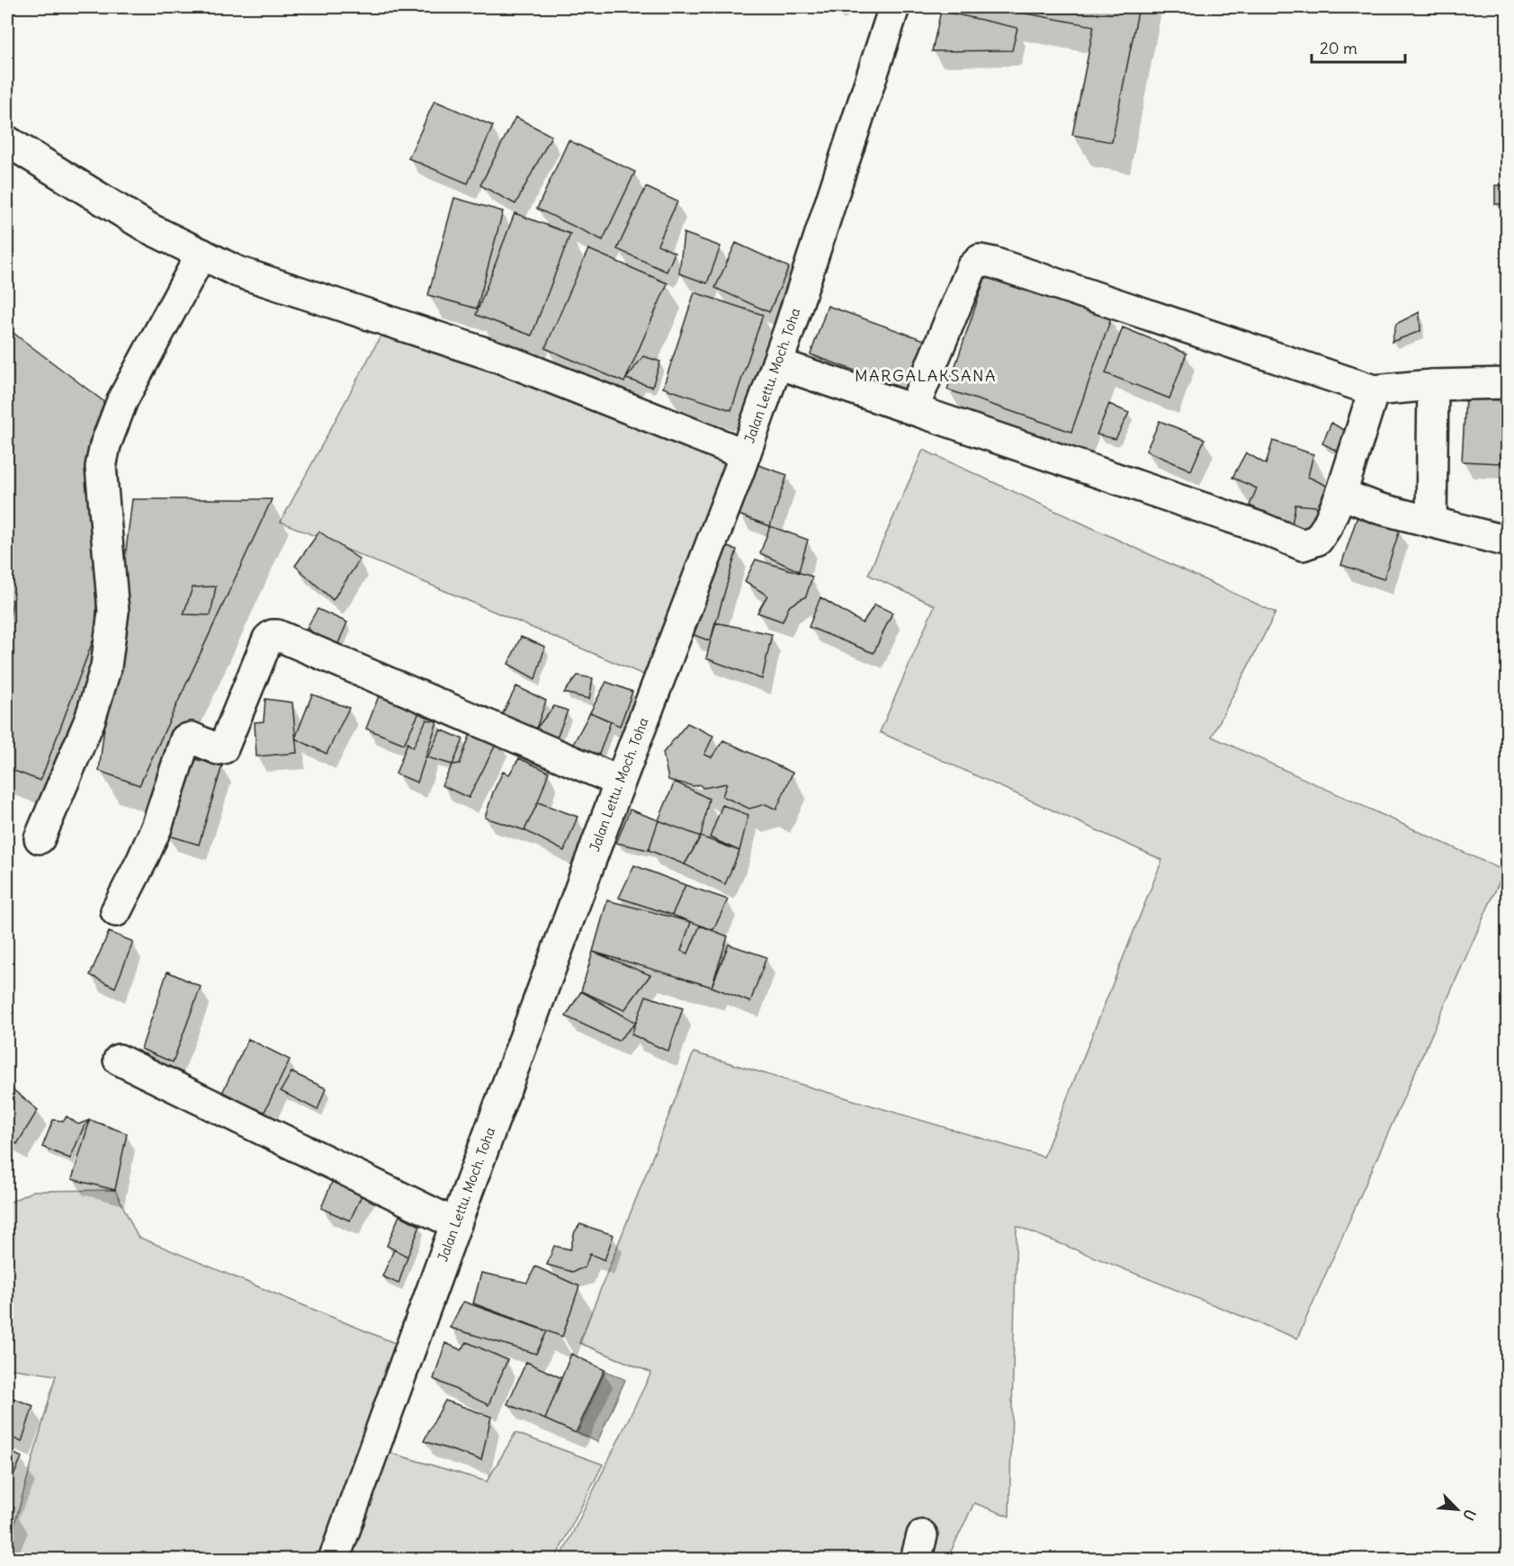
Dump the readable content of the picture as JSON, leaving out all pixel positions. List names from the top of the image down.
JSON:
{
  "streets": {
    "street": ["Jalan Lettu. Moch. Toha"]
  },
  "districts": ["MARGALAKSANA"],
  "scale_bar": "20 m",
  "north": "bottom right"
}
